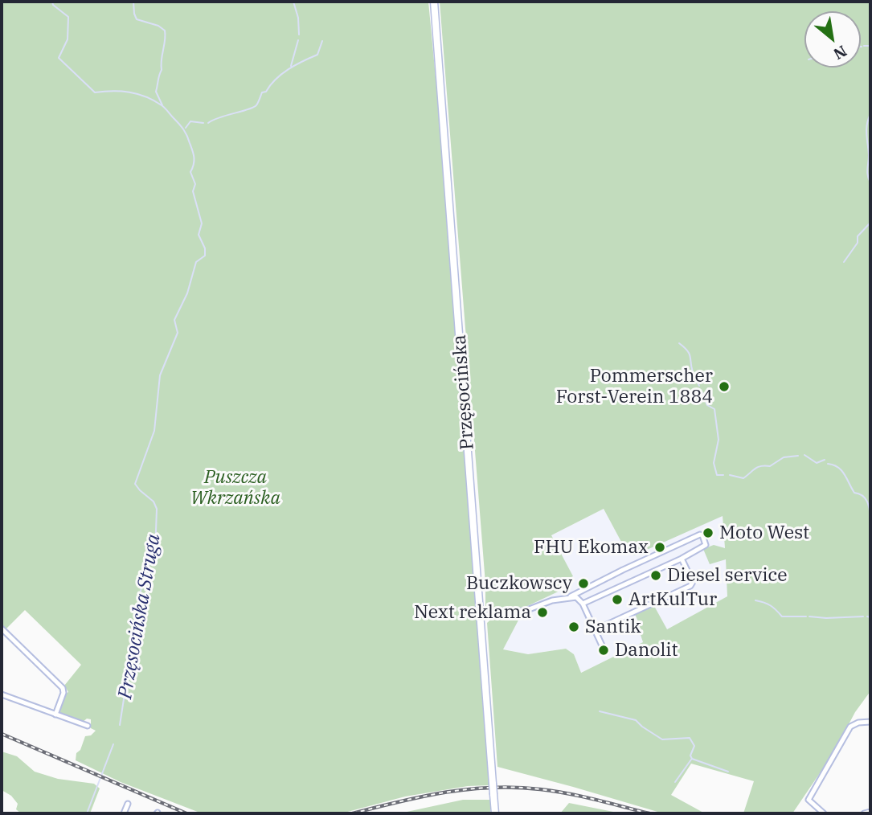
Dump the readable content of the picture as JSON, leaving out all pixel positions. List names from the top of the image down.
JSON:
{
  "streets": {
    "street": ["Przęsocińska"]
  },
  "water": ["Przęsocińska Struga"],
  "parks": ["Puszcza Wkrzańska"],
  "places": [
    "Pommerscher Forst-Verein 1884",
    "Moto West",
    "FHU Ekomax",
    "Diesel service",
    "Buczkowscy",
    "ArtKulTur",
    "Next reklama",
    "Santik",
    "Danolit"
  ],
  "north": "bottom right"
}
